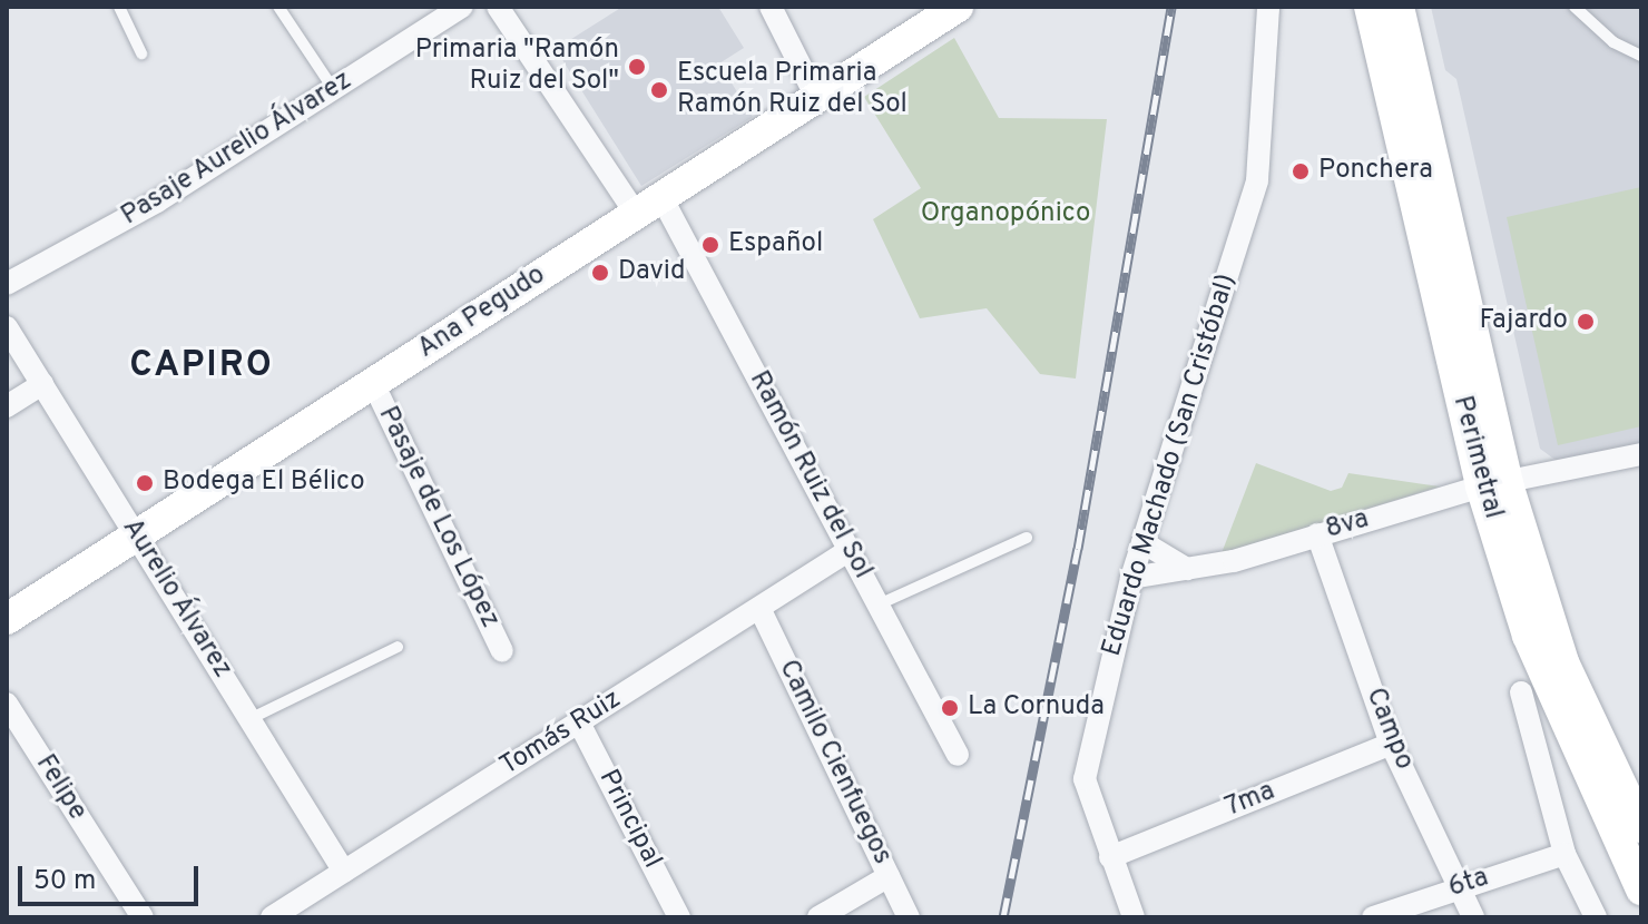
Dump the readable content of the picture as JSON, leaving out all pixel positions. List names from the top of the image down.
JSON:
{
  "streets": {
    "main road": ["Ana Pegudo", "Perimetral"],
    "street": [
      "Pasaje Aurelio Álvarez",
      "Eduardo Machado (San Cristóbal)",
      "Ramón Ruiz del Sol",
      "Pasaje de Los López",
      "8va",
      "Aurelio Álvarez",
      "Campo",
      "Tomás Ruiz",
      "Camilo Cienfuegos",
      "Felipe",
      "7ma",
      "Principal",
      "6ta"
    ]
  },
  "crossings": [
    ["Ana Pegudo", "Ramón Ruiz del Sol"],
    ["Ana Pegudo", "Pasaje de Los López"],
    ["Ana Pegudo", "Aurelio Álvarez"],
    ["Perimetral", "8va"],
    ["Eduardo Machado (San Cristóbal)", "8va"],
    ["Eduardo Machado (San Cristóbal)", "7ma"],
    ["Ramón Ruiz del Sol", "Tomás Ruiz"],
    ["8va", "Campo"],
    ["Aurelio Álvarez", "Tomás Ruiz"],
    ["Campo", "7ma"],
    ["Campo", "6ta"],
    ["Tomás Ruiz", "Camilo Cienfuegos"],
    ["Tomás Ruiz", "Principal"]
  ],
  "districts": ["CAPIRO"],
  "parks": ["Organopónico"],
  "places": [
    "Primaria \"Ramón Ruiz del Sol\"",
    "Escuela Primaria Ramón Ruiz del Sol",
    "Ponchera",
    "Español",
    "David",
    "Fajardo",
    "Bodega El Bélico",
    "La Cornuda"
  ],
  "scale_bar": "50 m"
}
